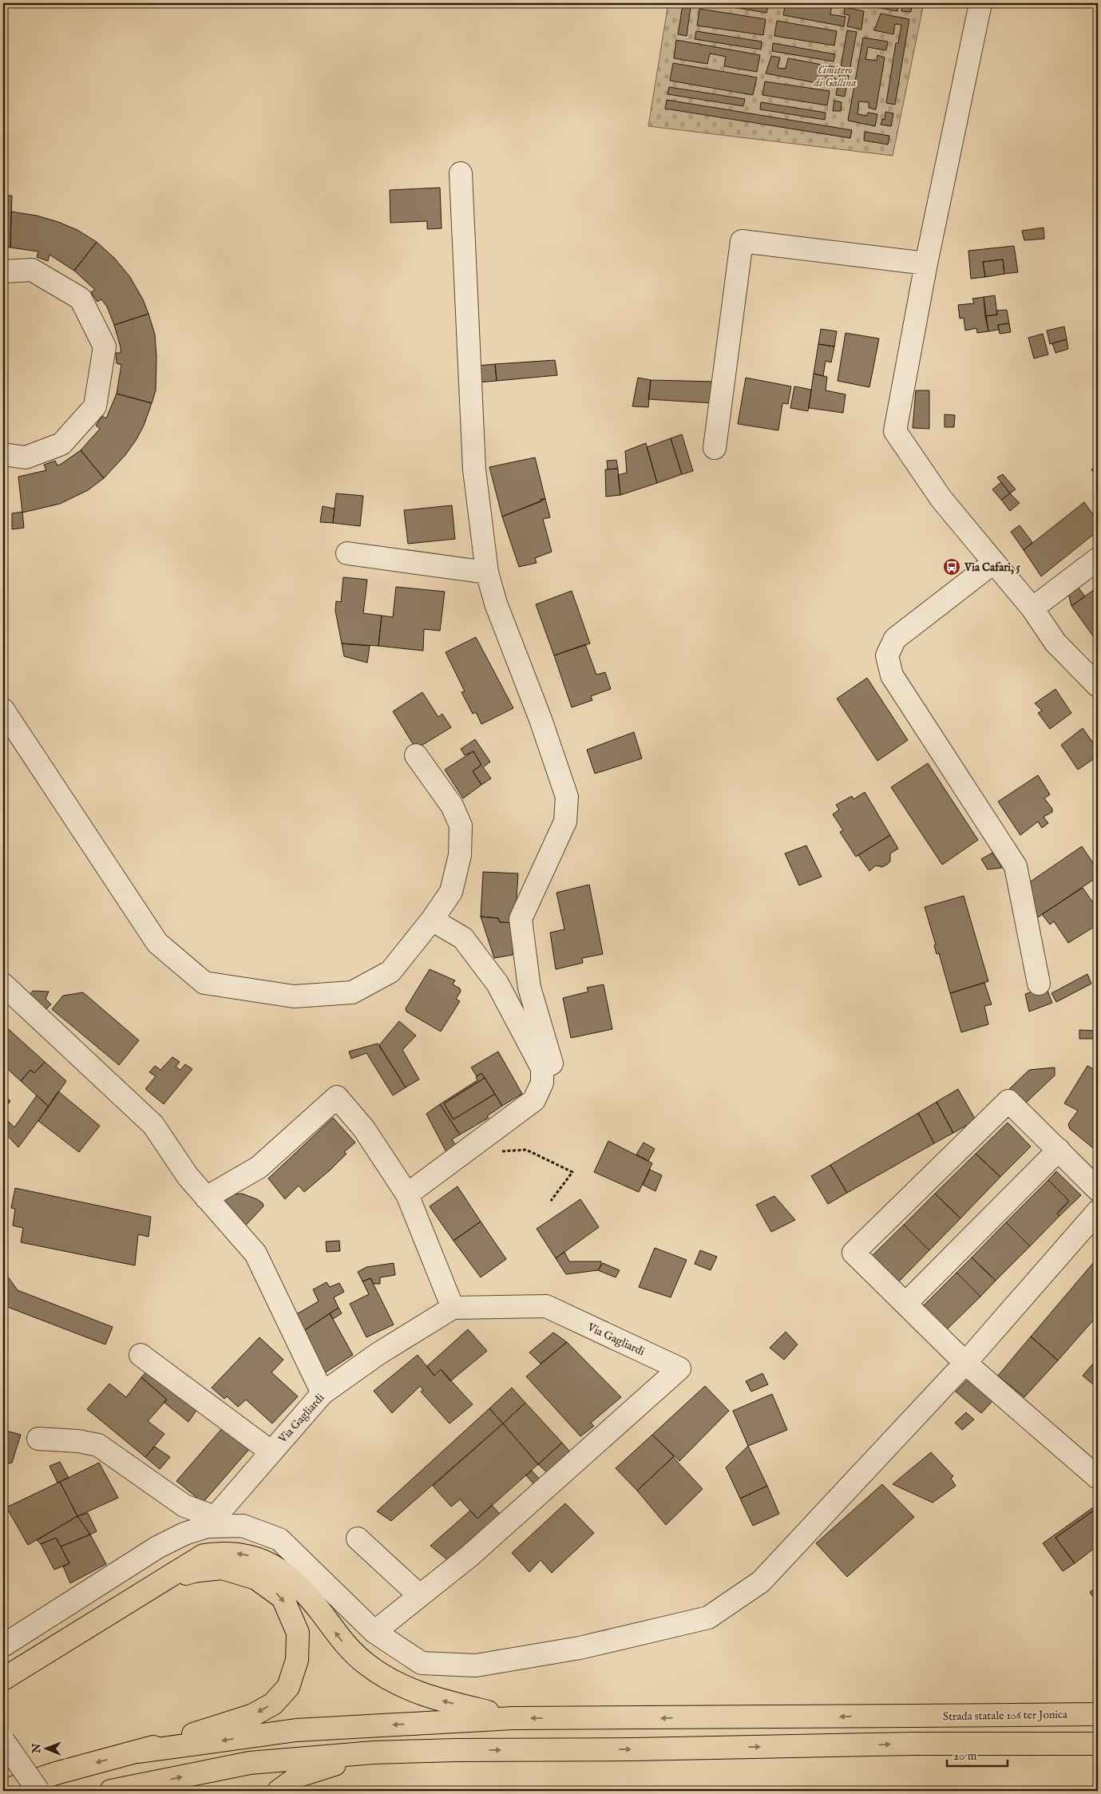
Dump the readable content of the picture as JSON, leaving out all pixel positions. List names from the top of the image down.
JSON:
{
  "streets": {
    "main road": ["Strada statale 106 ter Jonica"],
    "street": ["Via Gagliardi"]
  },
  "parks": ["Cimitero di Gallina"],
  "places": {
    "bus stop": ["Via Cafari, 5"]
  },
  "scale_bar": "20 m",
  "north": "left"
}
